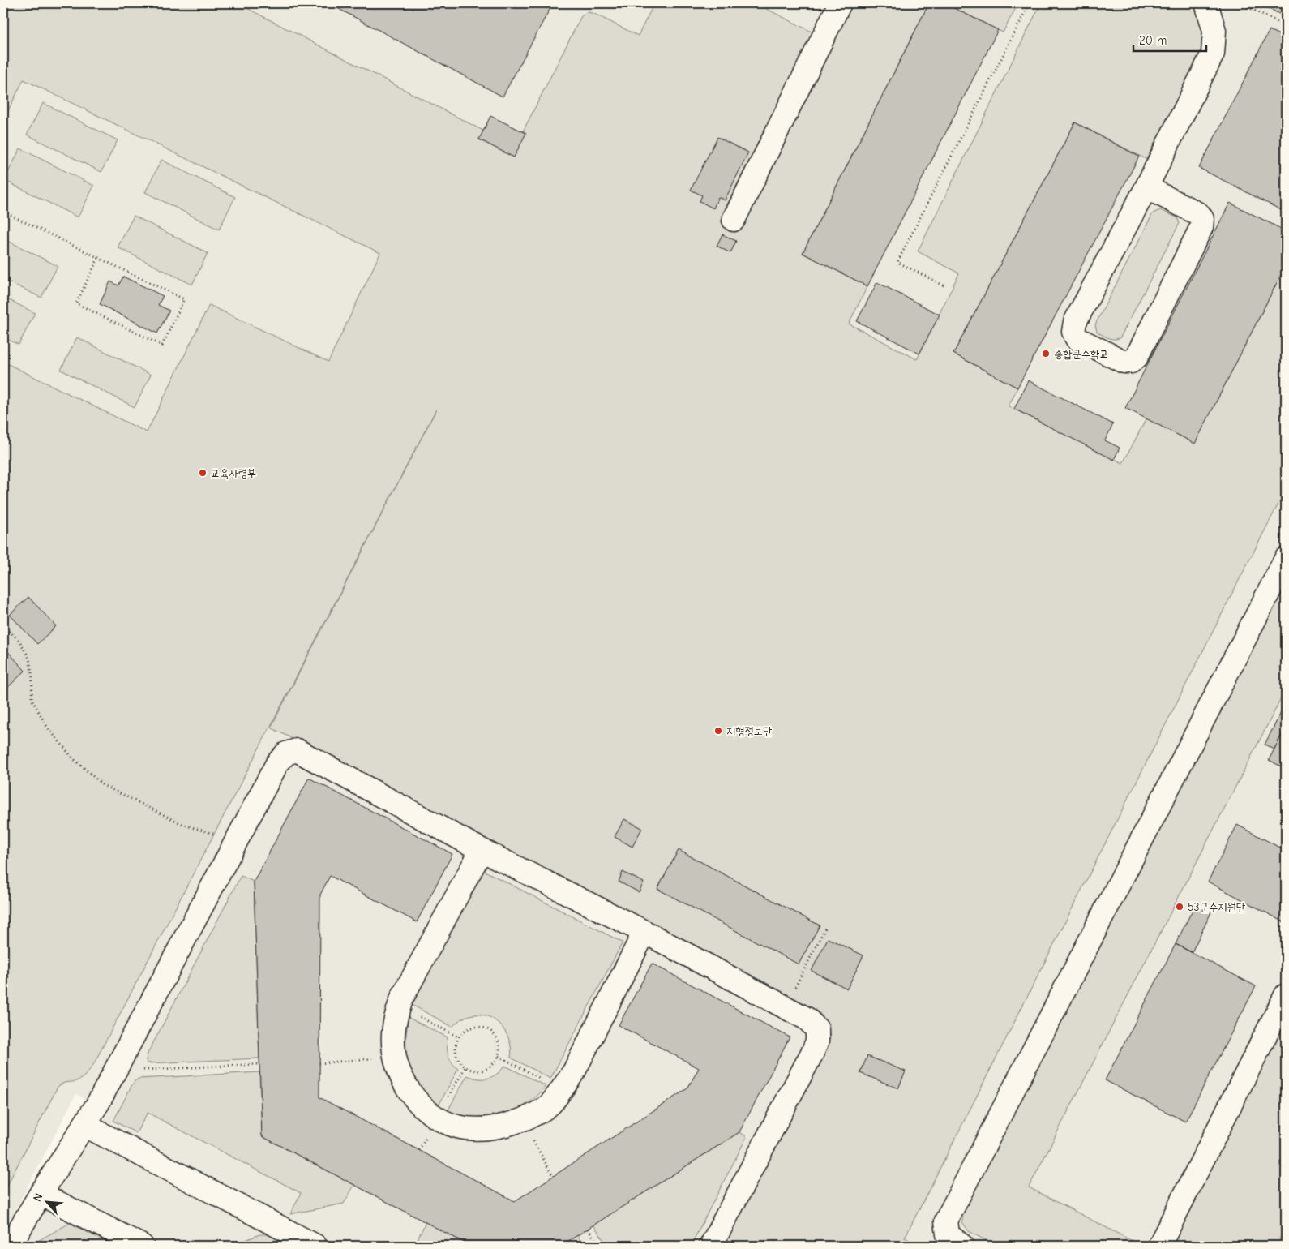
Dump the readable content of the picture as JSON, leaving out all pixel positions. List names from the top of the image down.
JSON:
{
  "places": [
    "종합군수학교",
    "교육사령부",
    "지형정보단",
    "53군수지원단"
  ],
  "scale_bar": "20 m",
  "north": "top left"
}
